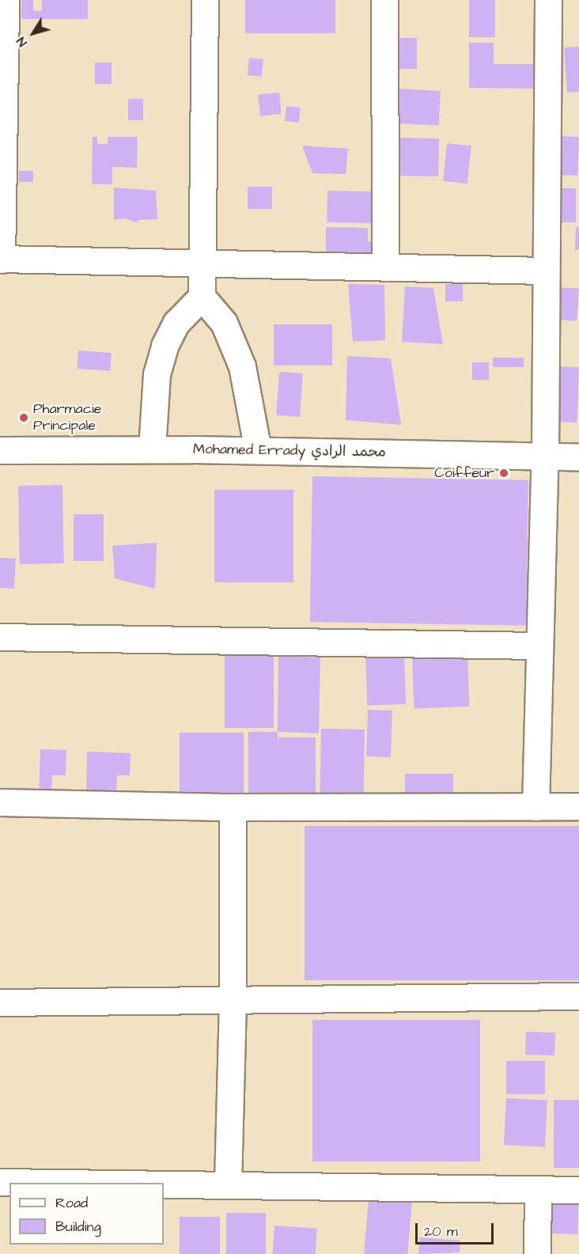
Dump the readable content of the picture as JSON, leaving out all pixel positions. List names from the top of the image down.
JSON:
{
  "streets": {
    "street": ["Mohamed Errady محمد الرادي"]
  },
  "places": ["Pharmacie Principale", "Coiffeur"],
  "legend": ["Road", "Building"],
  "scale_bar": "20 m",
  "north": "bottom left"
}
